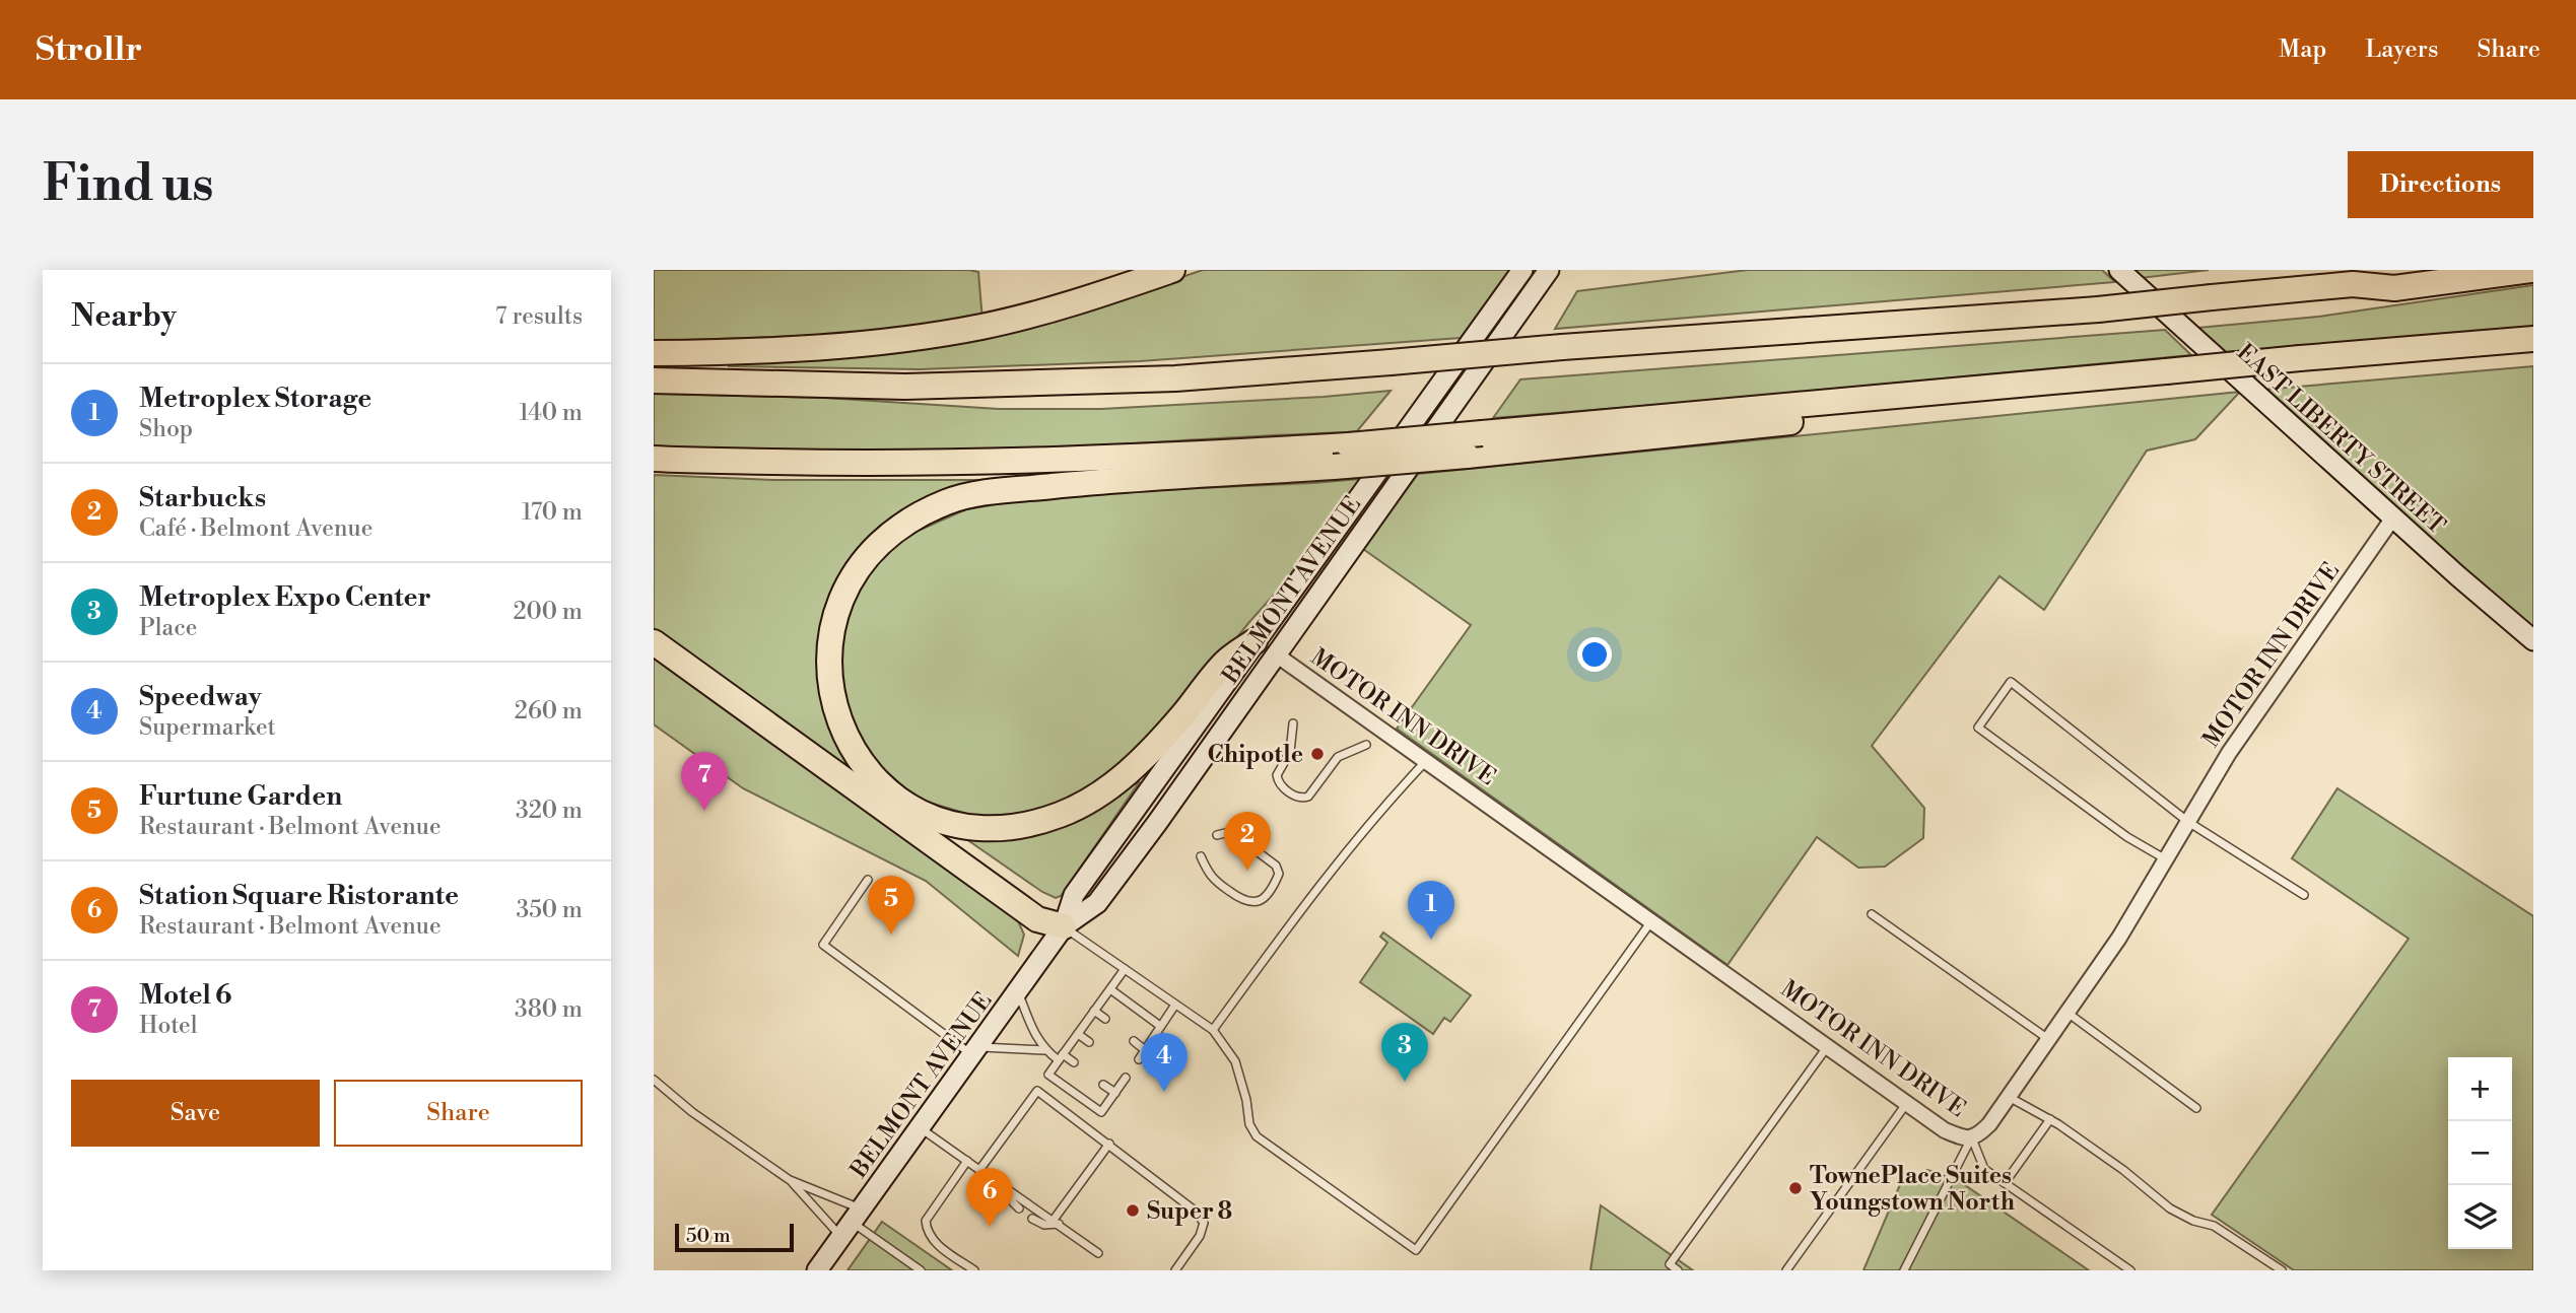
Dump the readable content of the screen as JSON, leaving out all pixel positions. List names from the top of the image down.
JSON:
{
  "streets": {
    "main road": ["EAST LIBERTY STREET", "BELMONT AVENUE"],
    "street": ["MOTOR INN DRIVE"]
  },
  "crossings": [
    ["EAST LIBERTY STREET", "MOTOR INN DRIVE"],
    ["BELMONT AVENUE", "MOTOR INN DRIVE"]
  ],
  "places": ["Chipotle", "TownePlace Suites Youngstown North", "Super 8"],
  "scale_bar": "50 m",
  "page": {
    "header": "Strollr",
    "nav": ["Map", "Layers", "Share"],
    "buttons": [
      "Directions",
      ["Save", "Share"]
    ],
    "title": "Find us",
    "heading": ["Nearby", "7 results"],
    "list": [
      {
        "mark": "1",
        "name": "Metroplex Storage",
        "note": "Shop",
        "value": "140 m"
      },
      {
        "mark": "2",
        "name": "Starbucks",
        "note": "Café · Belmont Avenue",
        "value": "170 m"
      },
      {
        "mark": "3",
        "name": "Metroplex Expo Center",
        "note": "Place",
        "value": "200 m"
      },
      {
        "mark": "4",
        "name": "Speedway",
        "note": "Supermarket",
        "value": "260 m"
      },
      {
        "mark": "5",
        "name": "Furtune Garden",
        "note": "Restaurant · Belmont Avenue",
        "value": "320 m"
      },
      {
        "mark": "6",
        "name": "Station Square Ristorante",
        "note": "Restaurant · Belmont Avenue",
        "value": "350 m"
      },
      {
        "mark": "7",
        "name": "Motel 6",
        "note": "Hotel",
        "value": "380 m"
      }
    ],
    "pins": [
      "7",
      "2",
      "5",
      "1",
      "3",
      "4",
      "6"
    ],
    "map_buttons": ["+", "−"],
    "scale": "50 m"
  }
}
